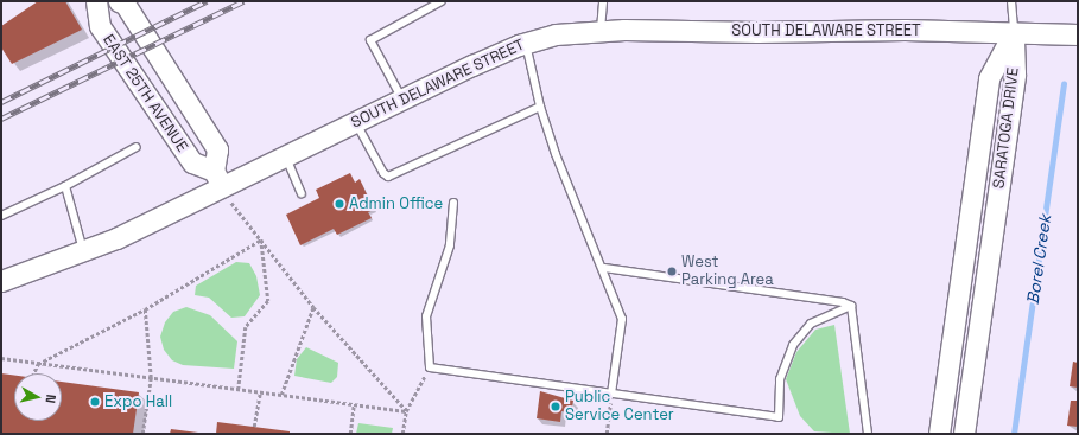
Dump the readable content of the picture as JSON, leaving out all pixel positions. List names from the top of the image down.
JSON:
{
  "streets": {
    "main road": ["SOUTH DELAWARE STREET", "EAST 25TH AVENUE", "SARATOGA DRIVE"]
  },
  "crossings": [
    ["SOUTH DELAWARE STREET", "EAST 25TH AVENUE"],
    ["SOUTH DELAWARE STREET", "SARATOGA DRIVE"]
  ],
  "water": ["Borel Creek"],
  "places": [
    "Admin Office",
    "West Parking Area",
    "Expo Hall",
    "Public Service Center"
  ],
  "north": "right"
}
